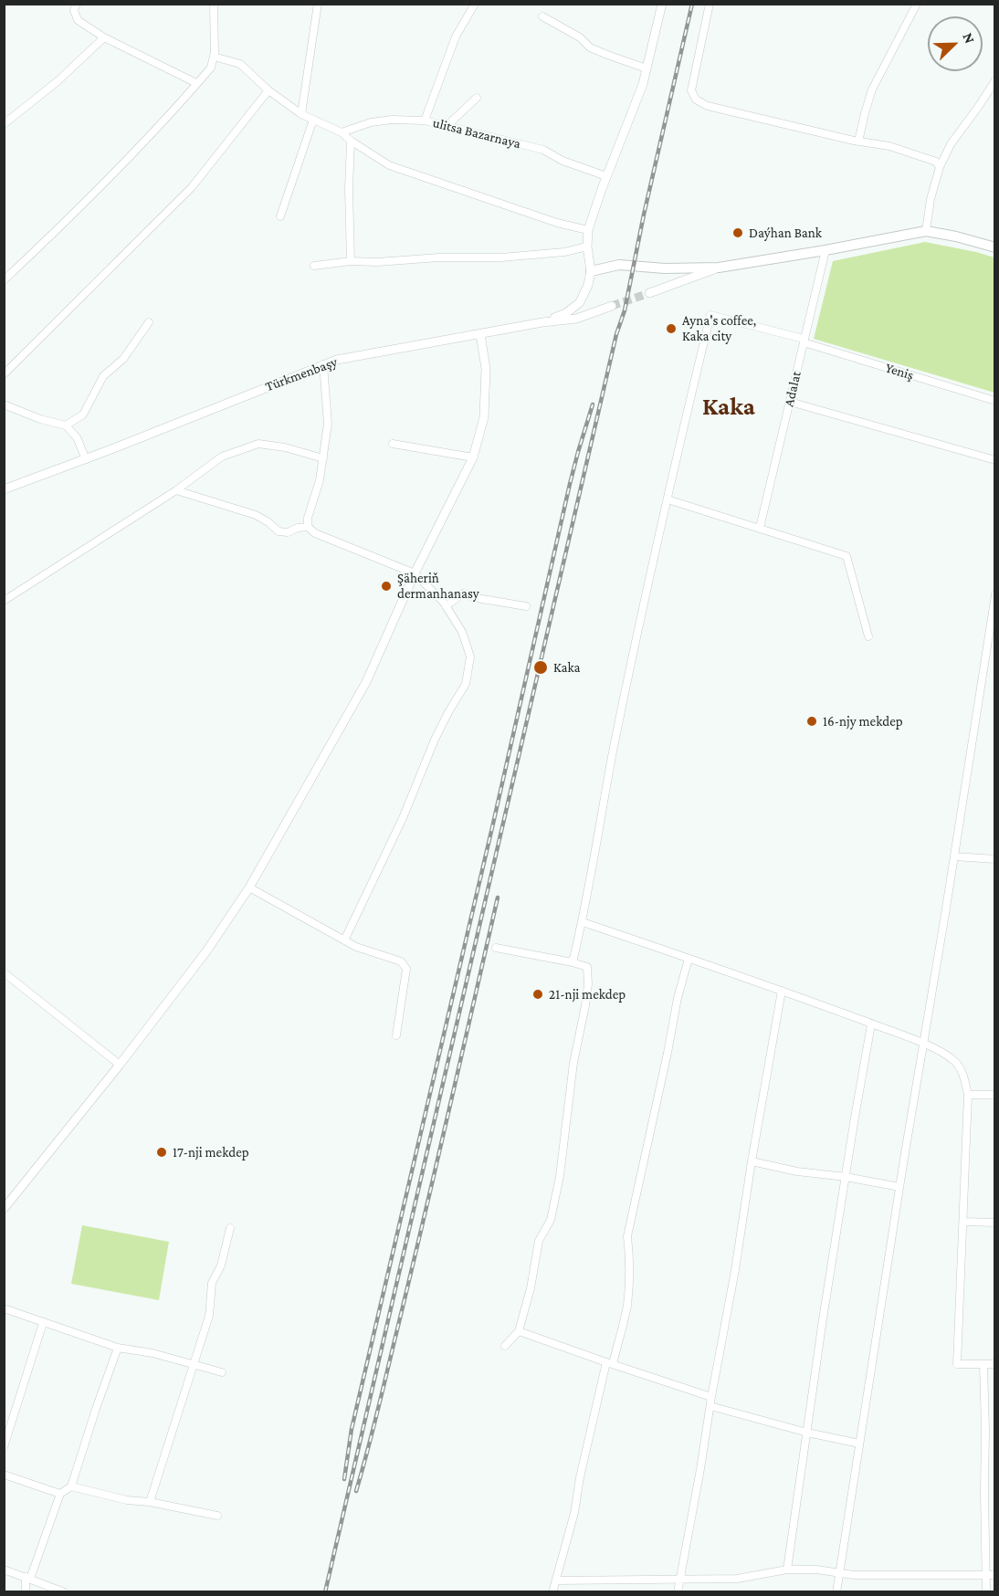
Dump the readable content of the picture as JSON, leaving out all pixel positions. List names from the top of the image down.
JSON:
{
  "streets": {
    "street": [
      "ulitsa Bazarnaya",
      "Yeniş",
      "Türkmenbaşy",
      "Adalat"
    ]
  },
  "crossings": [
    ["Yeniş", "Adalat"]
  ],
  "districts": ["Kaka"],
  "places": [
    "Daýhan Bank",
    "Ayna's coffee, Kaka city",
    "Şäheriň dermanhanasy",
    "Kaka",
    "16-njy mekdep",
    "21-nji mekdep",
    "17-nji mekdep"
  ],
  "north": "top right"
}
